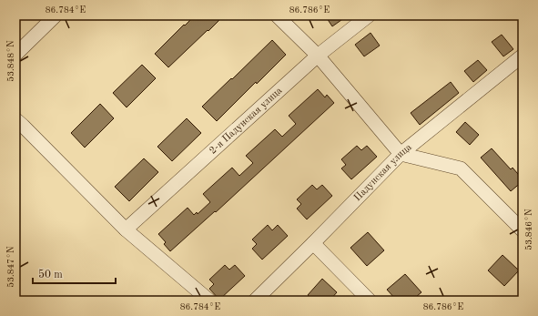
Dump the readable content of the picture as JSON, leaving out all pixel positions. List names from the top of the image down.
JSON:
{
  "streets": {
    "street": ["2-я Падунская улица", "Падунская улица"]
  },
  "scale_bar": "50 m",
  "coordinates": [
    "86.784°E",
    "86.786°E",
    "53.848°N",
    "53.846°N",
    "53.847°N"
  ]
}
